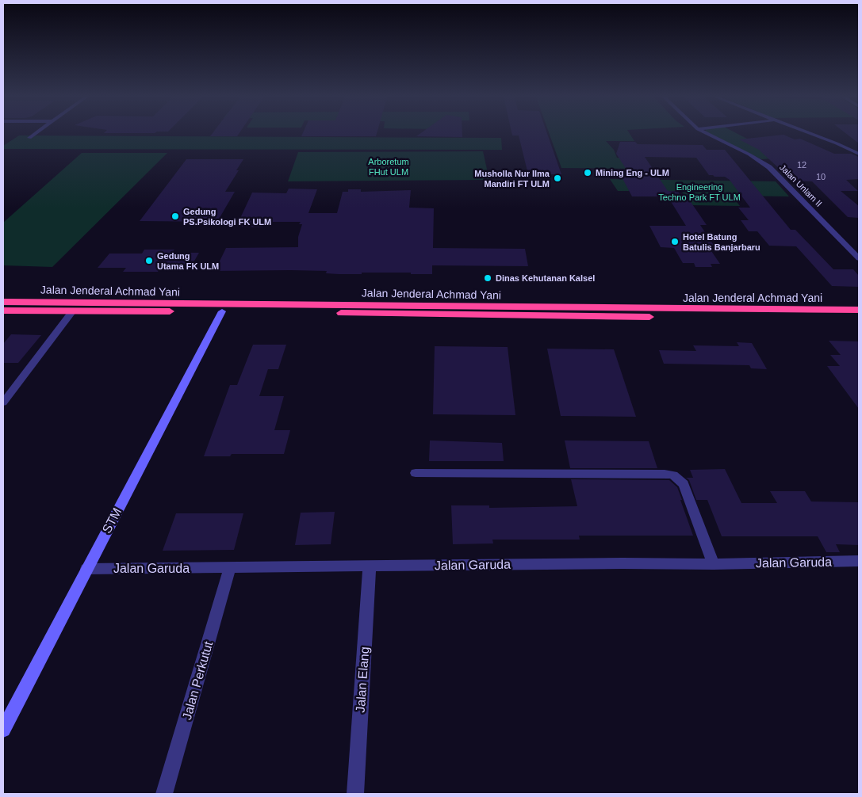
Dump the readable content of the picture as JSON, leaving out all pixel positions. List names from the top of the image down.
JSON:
{
  "streets": {
    "highway": ["Jalan Jenderal Achmad Yani"],
    "street": [
      "Jalan Unlam II",
      "STM",
      "Jalan Garuda",
      "Jalan Elang",
      "Jalan Perkutut"
    ]
  },
  "crossings": [
    ["Jalan Jenderal Achmad Yani", "STM"],
    ["STM", "Jalan Garuda"],
    ["Jalan Garuda", "Jalan Elang"],
    ["Jalan Garuda", "Jalan Perkutut"]
  ],
  "parks": ["Arboretum FHut ULM", "Engineering Techno Park FT ULM"],
  "places": [
    "Mining Eng - ULM",
    "Musholla Nur Ilma Mandiri FT ULM",
    "Gedung PS.Psikologi FK ULM",
    "Hotel Batung Batulis Banjarbaru",
    "Gedung Utama FK ULM",
    "Dinas Kehutanan Kalsel"
  ],
  "house_numbers": ["12", "10"]
}
